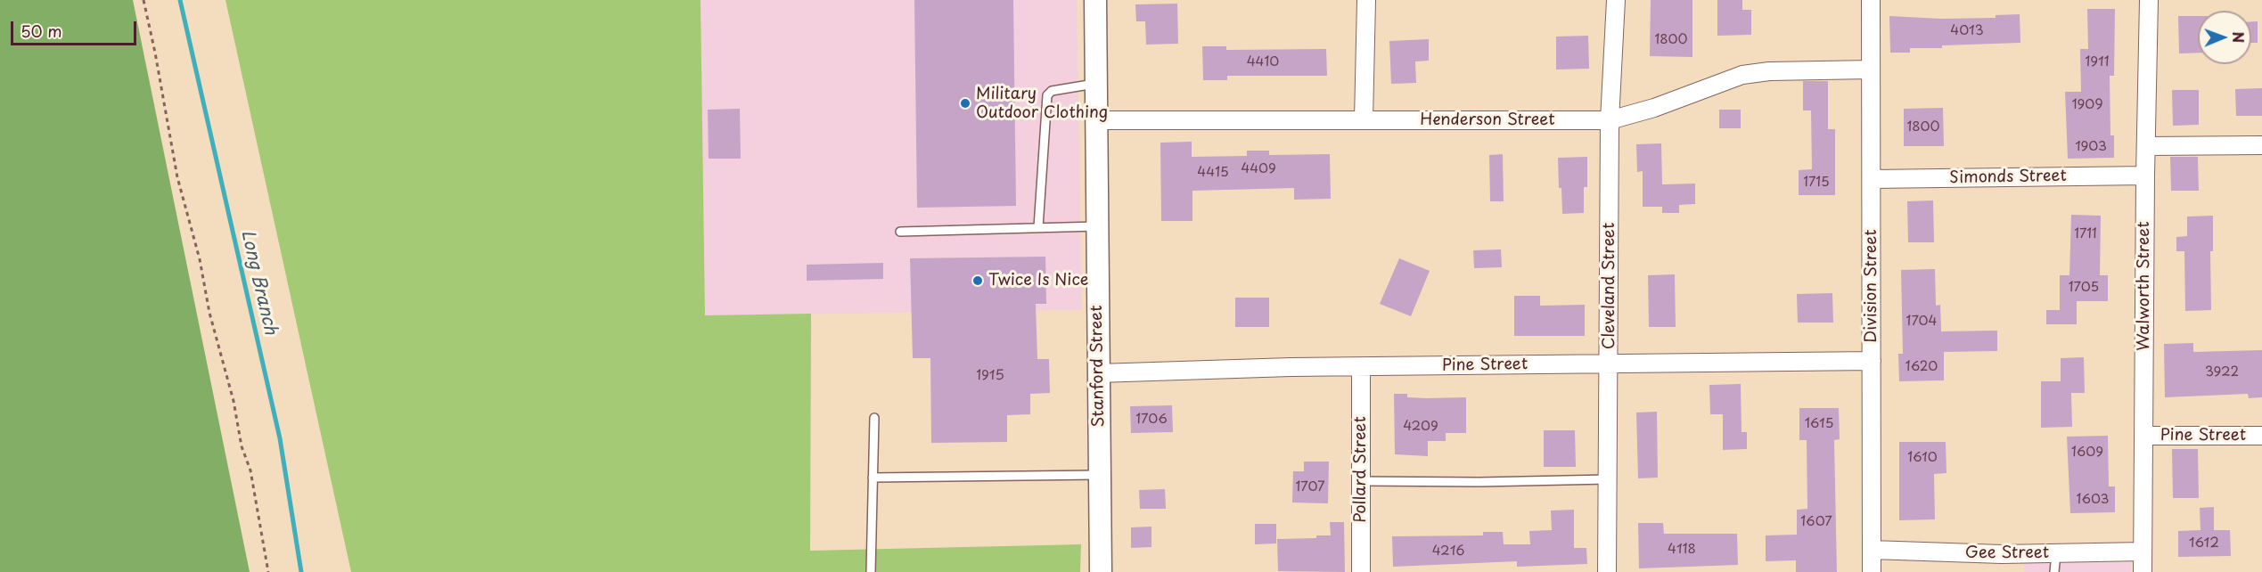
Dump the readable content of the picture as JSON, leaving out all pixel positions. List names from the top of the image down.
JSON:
{
  "streets": {
    "street": [
      "Henderson Street",
      "Simonds Street",
      "Cleveland Street",
      "Division Street",
      "Walworth Street",
      "Pine Street",
      "Stanford Street",
      "Pollard Street",
      "Gee Street"
    ]
  },
  "crossings": [
    ["Henderson Street", "Cleveland Street"],
    ["Henderson Street", "Division Street"],
    ["Henderson Street", "Stanford Street"],
    ["Simonds Street", "Division Street"],
    ["Simonds Street", "Walworth Street"],
    ["Cleveland Street", "Pine Street"],
    ["Division Street", "Pine Street"],
    ["Division Street", "Gee Street"],
    ["Walworth Street", "Pine Street"],
    ["Walworth Street", "Gee Street"],
    ["Pine Street", "Stanford Street"],
    ["Pine Street", "Pollard Street"]
  ],
  "water": ["Long Branch"],
  "places": ["Military Outdoor Clothing", "Twice Is Nice"],
  "house_numbers": [
    "4013",
    "1800",
    "4410",
    "1911",
    "1909",
    "1800",
    "1903",
    "4409",
    "4415",
    "1715",
    "1711",
    "1705",
    "1704",
    "1620",
    "3922",
    "1915",
    "1706",
    "1615",
    "4209",
    "1609",
    "1610",
    "1707",
    "1603",
    "1607",
    "1612",
    "4118",
    "4216"
  ],
  "scale_bar": "50 m",
  "north": "right"
}
